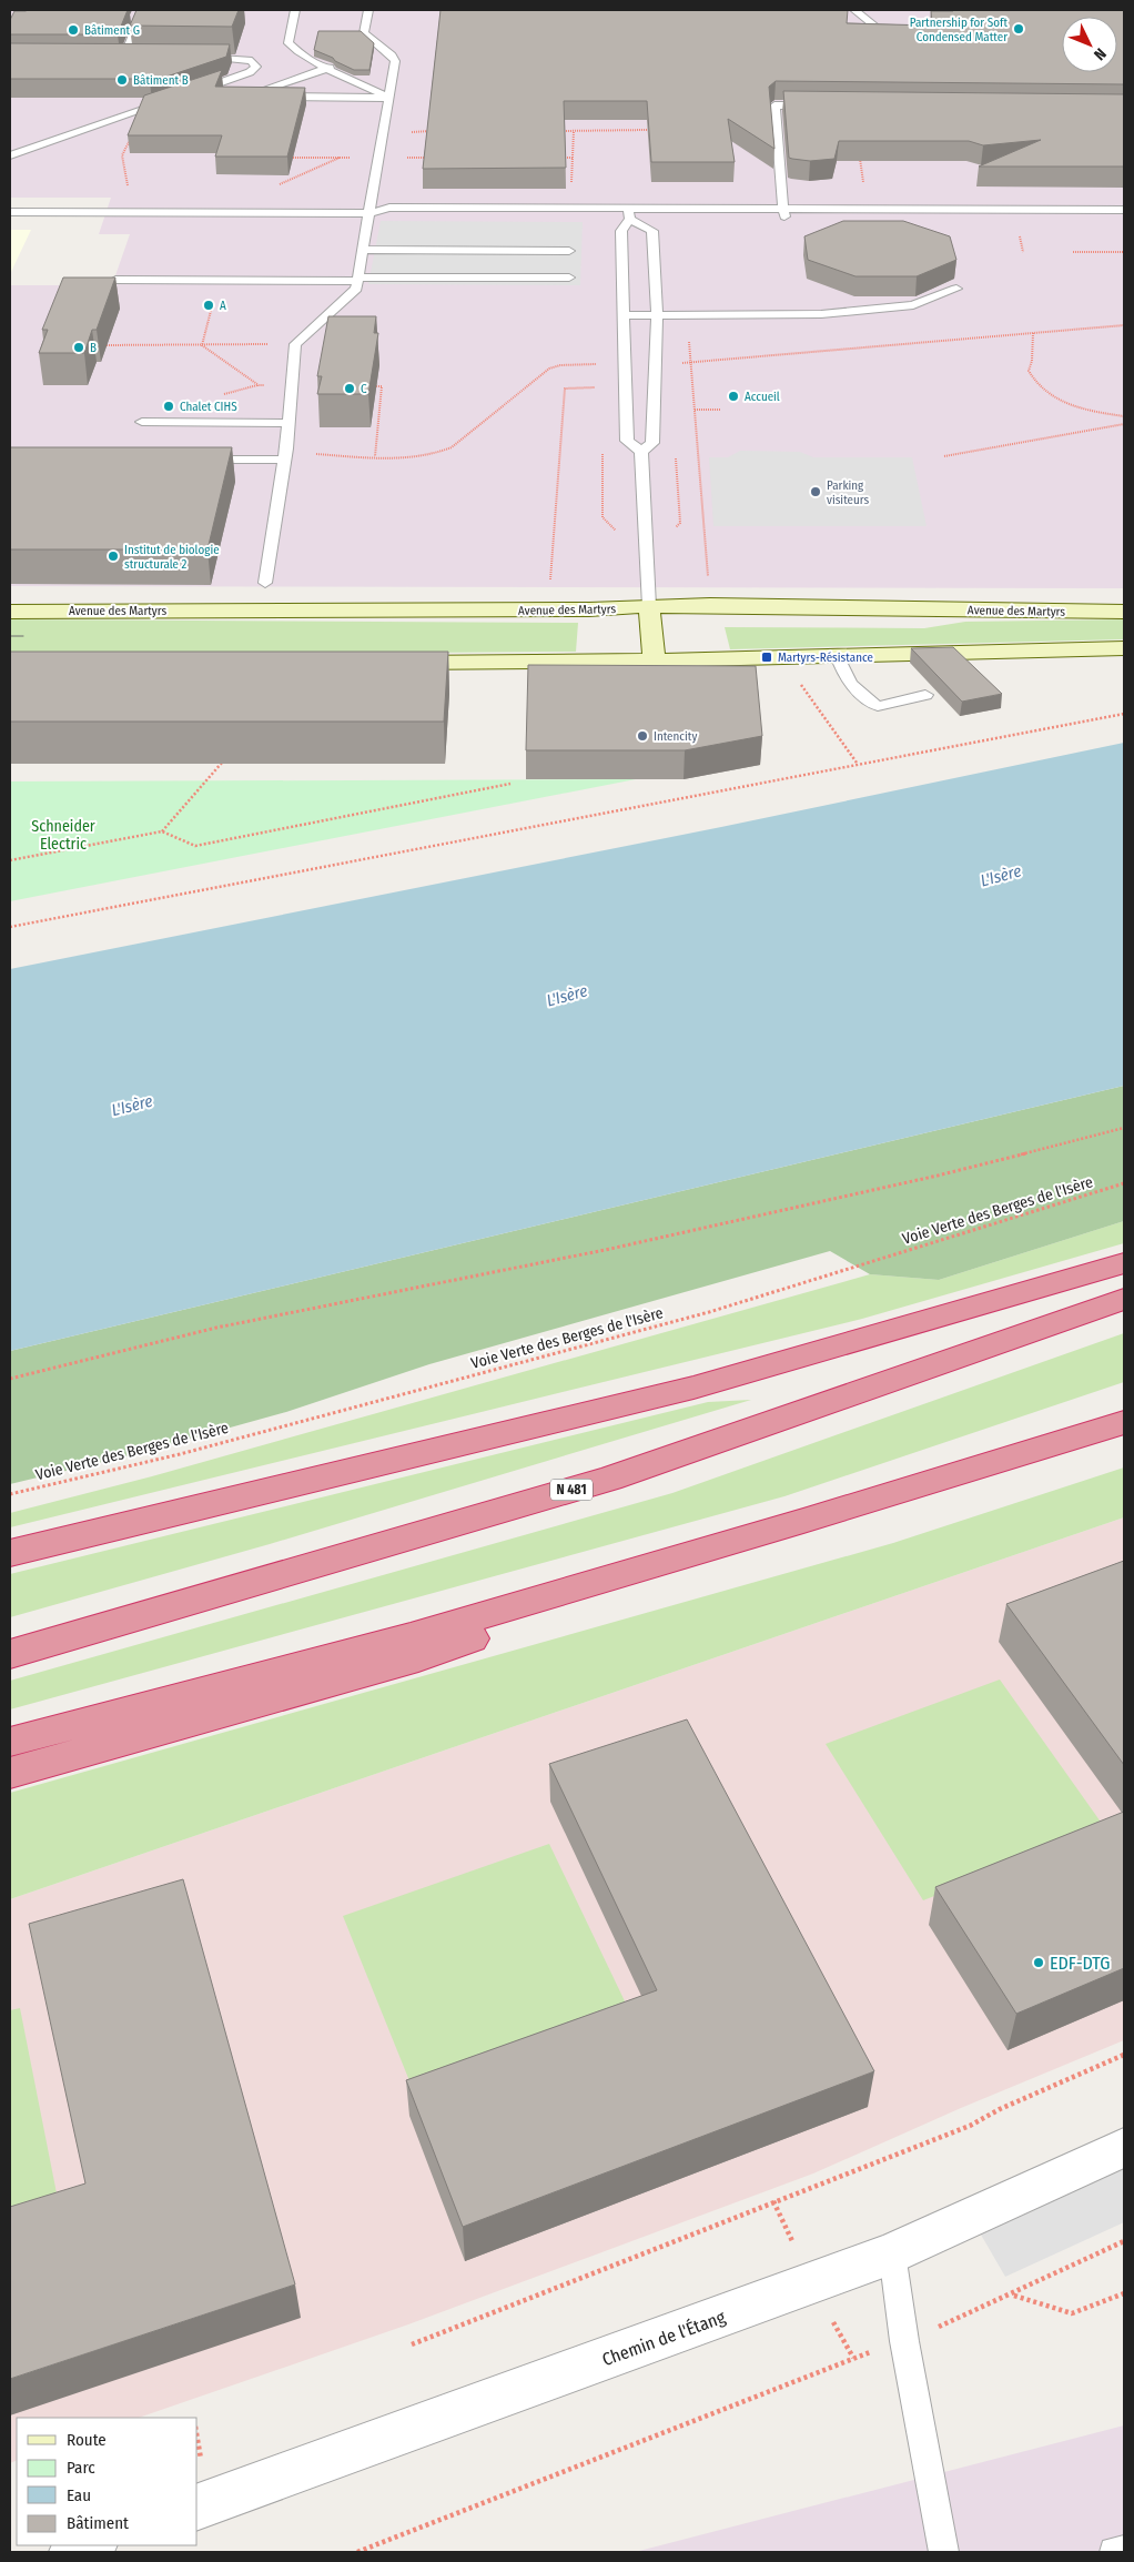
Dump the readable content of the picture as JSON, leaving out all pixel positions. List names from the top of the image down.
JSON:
{
  "streets": {
    "highway": ["N 481"],
    "main road": ["Avenue des Martyrs"],
    "street": ["Chemin de l'Étang"],
    "path": ["Voie Verte des Berges de l'Isère"]
  },
  "water": ["L'Isère"],
  "parks": ["Schneider Electric"],
  "places": {
    "other": [
      "Partnership for Soft Condensed Matter",
      "Bâtiment G",
      "Bâtiment B",
      "A",
      "B",
      "C",
      "Accueil",
      "Chalet CIHS",
      "Parking visiteurs",
      "Institut de biologie structurale 2",
      "Intencity",
      "EDF-DTG"
    ],
    "transit": ["Martyrs-Résistance"]
  },
  "legend": [
    "Route",
    "Parc",
    "Eau",
    "Bâtiment"
  ],
  "north": "bottom right"
}
